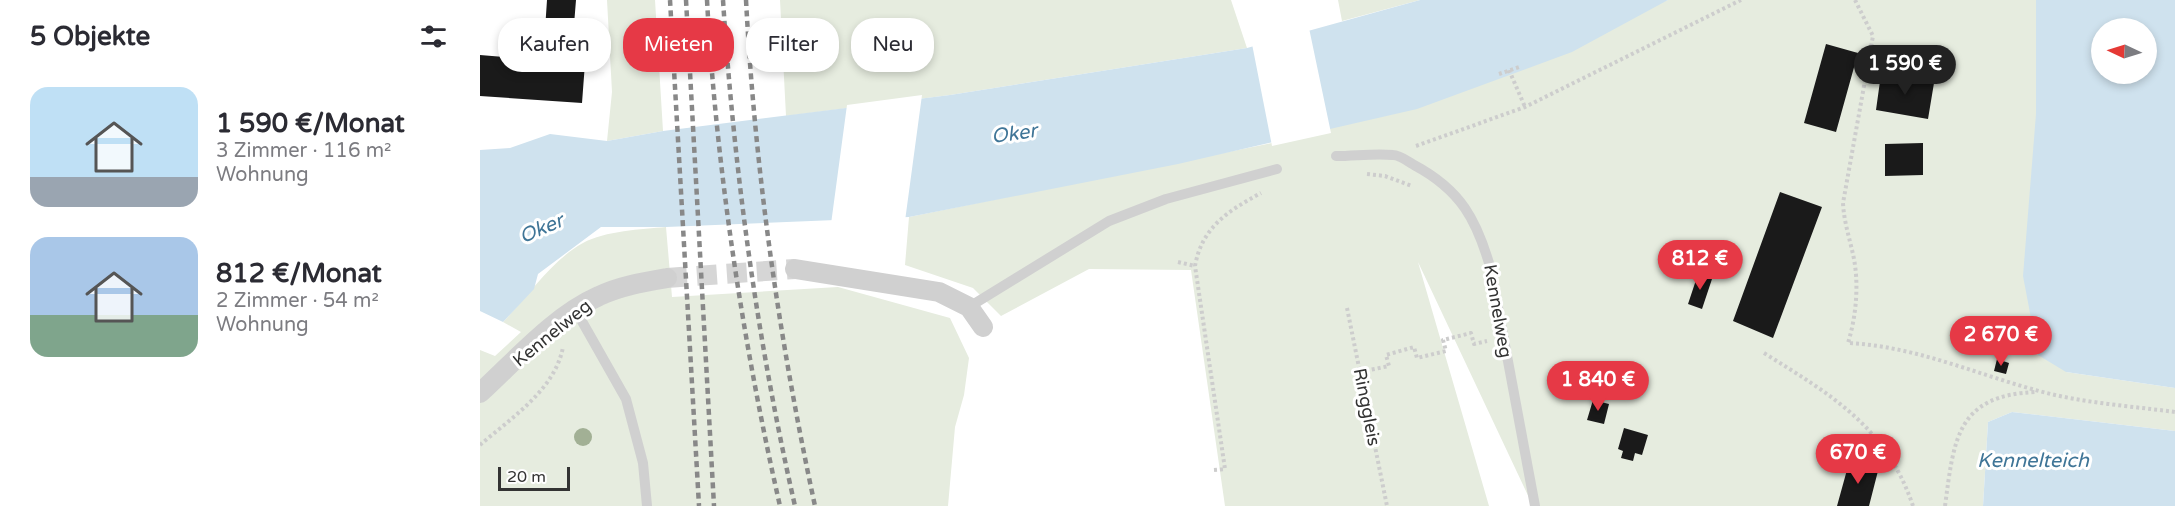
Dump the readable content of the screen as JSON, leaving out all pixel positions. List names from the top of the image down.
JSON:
{
  "streets": {
    "street": ["Kennelweg"],
    "path": ["Ringgleis"]
  },
  "water": ["Oker", "Kennelteich"],
  "scale_bar": "20 m",
  "north": "left",
  "page": {
    "heading": "5 Objekte",
    "chip": [
      "Kaufen",
      "Mieten",
      "Filter",
      "Neu"
    ],
    "price": [
      "1 590 €",
      "812 €",
      "2 670 €",
      "1 840 €",
      "670 €"
    ],
    "list": [
      {
        "name": "1 590 €/Monat",
        "note": "3 Zimmer · 116 m² · Wohnung"
      },
      {
        "name": "812 €/Monat",
        "note": "2 Zimmer · 54 m² · Wohnung"
      }
    ],
    "scale": "20 m"
  }
}
